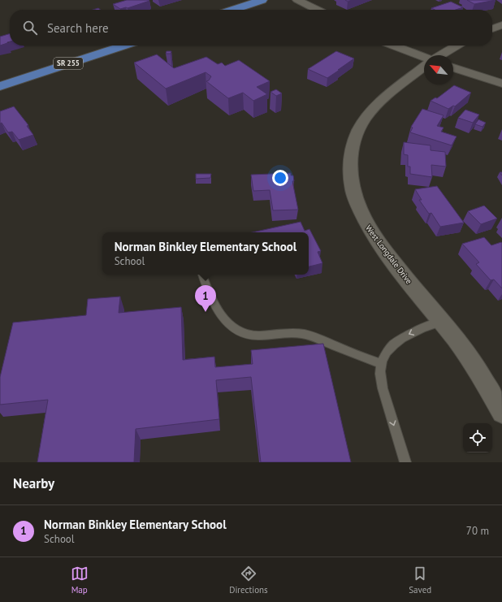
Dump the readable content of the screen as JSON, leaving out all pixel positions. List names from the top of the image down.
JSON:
{
  "streets": {
    "main road": ["SR 255"],
    "street": ["West Longdale Drive"]
  },
  "north": "top left",
  "page": {
    "search": "Search here",
    "popup": ["Norman Binkley Elementary School", "School"],
    "pins": "1",
    "heading": "Nearby",
    "list": [
      {
        "mark": "1",
        "name": "Norman Binkley Elementary School",
        "note": "School",
        "value": "70 m"
      }
    ],
    "nav": ["Map", "Directions", "Saved"]
  }
}
